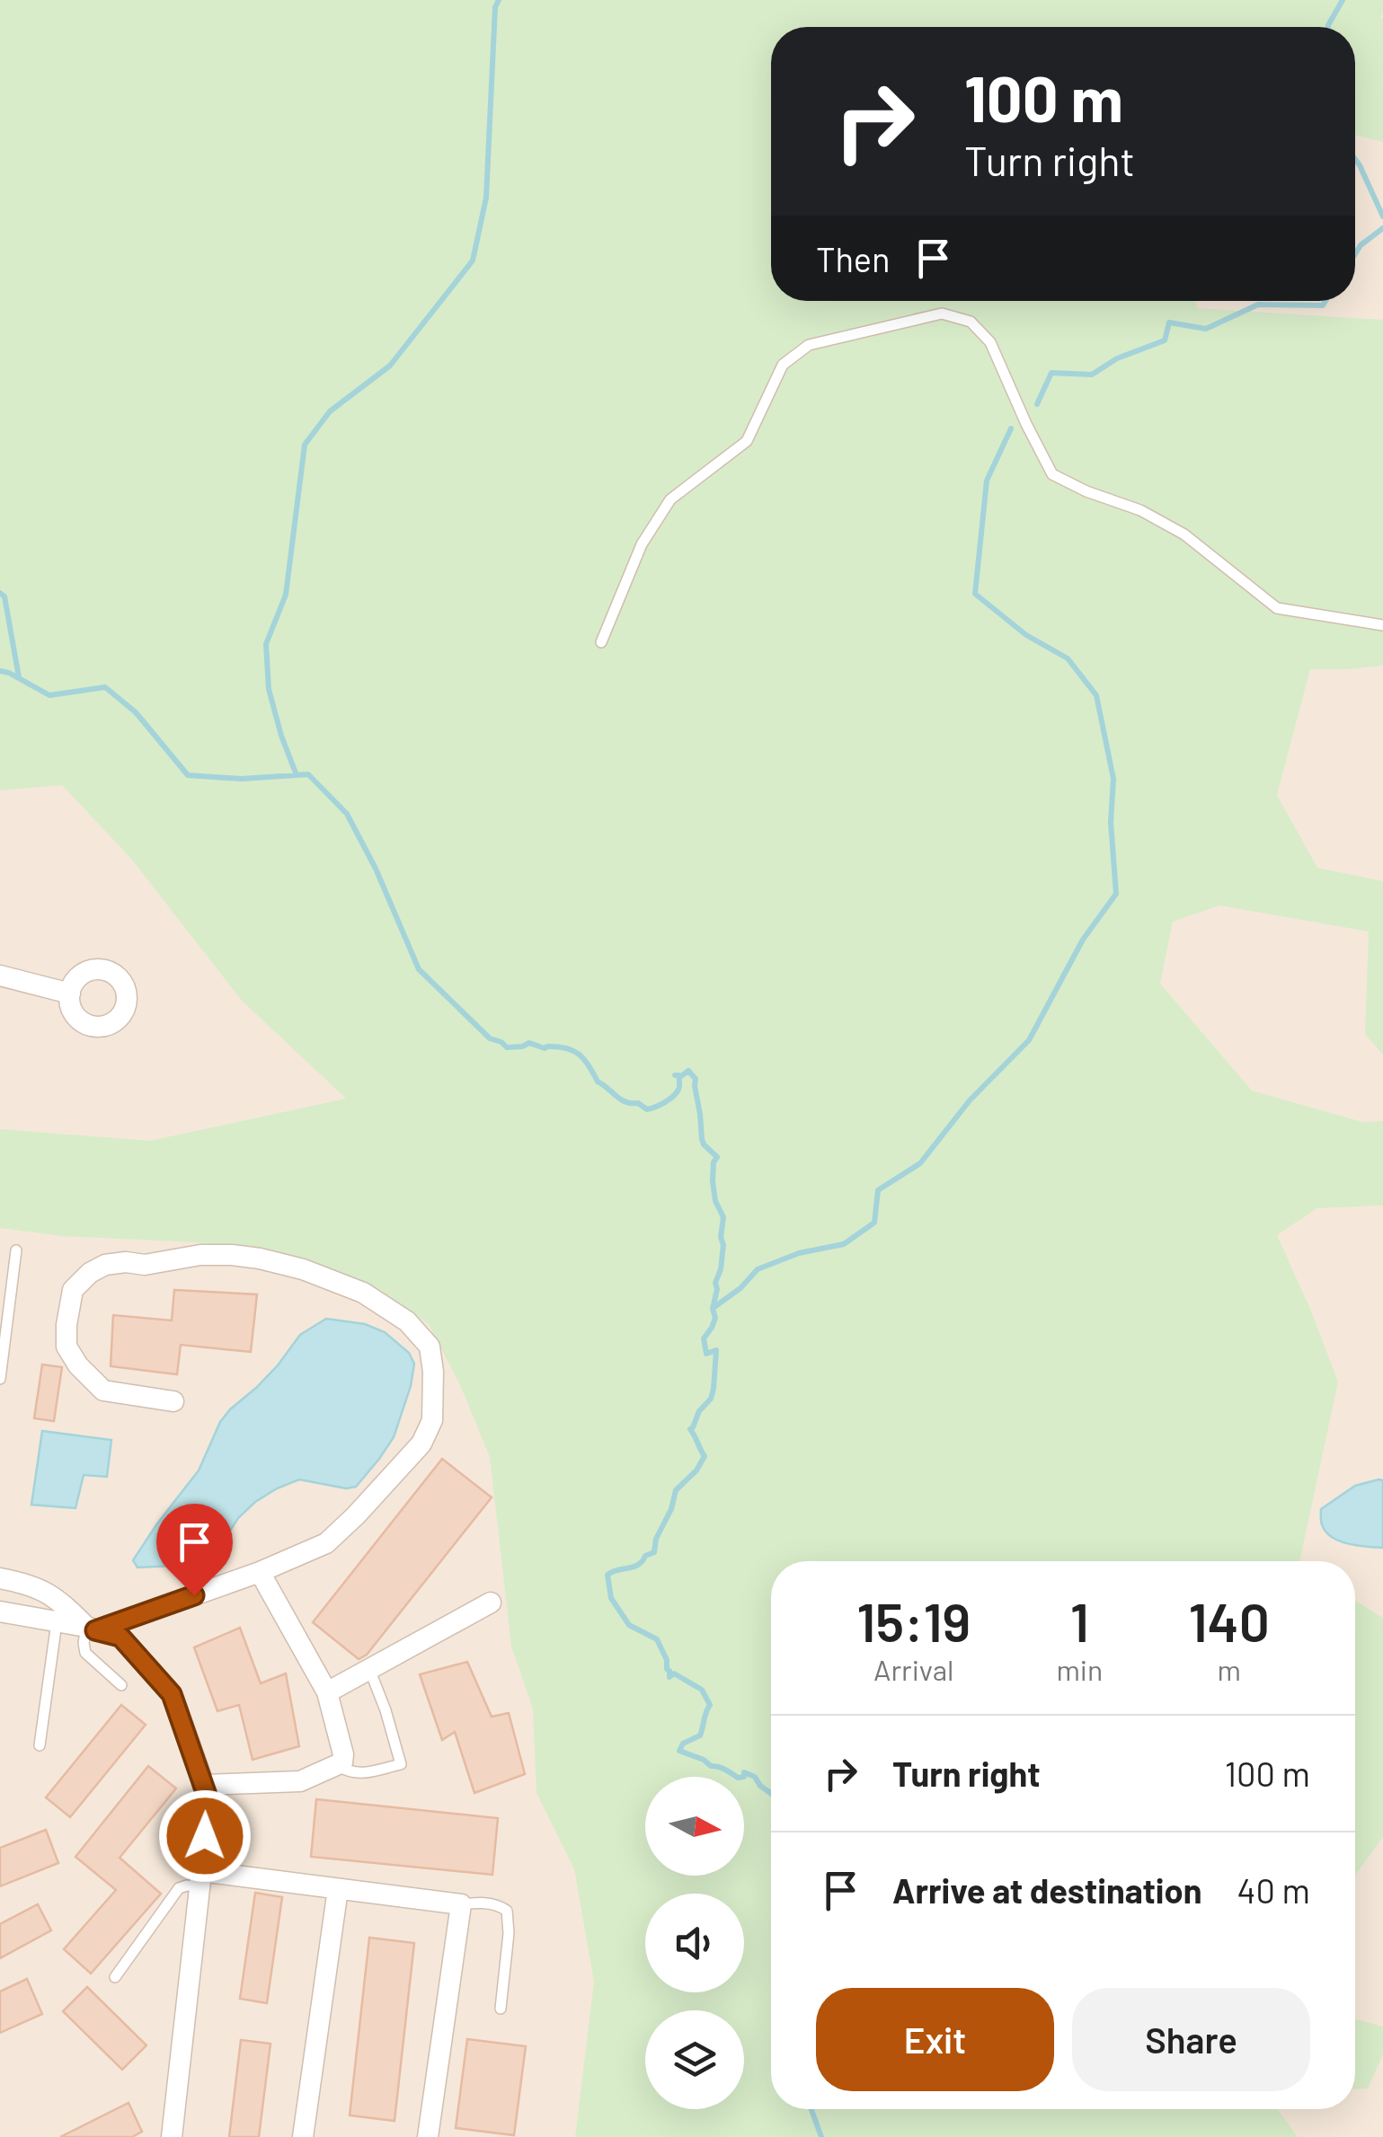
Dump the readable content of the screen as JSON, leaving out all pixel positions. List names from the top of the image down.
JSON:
{
  "north": "right",
  "page": {
    "turn": ["100 m", "Turn right"],
    "then": "Then",
    "eta": [
      "15:19",
      "Arrival",
      "1",
      "min",
      "140",
      "m"
    ],
    "list": [
      {
        "name": "Turn right",
        "value": "100 m"
      },
      {
        "name": "Arrive at destination",
        "value": "40 m"
      }
    ],
    "buttons": ["Exit", "Share"]
  }
}
